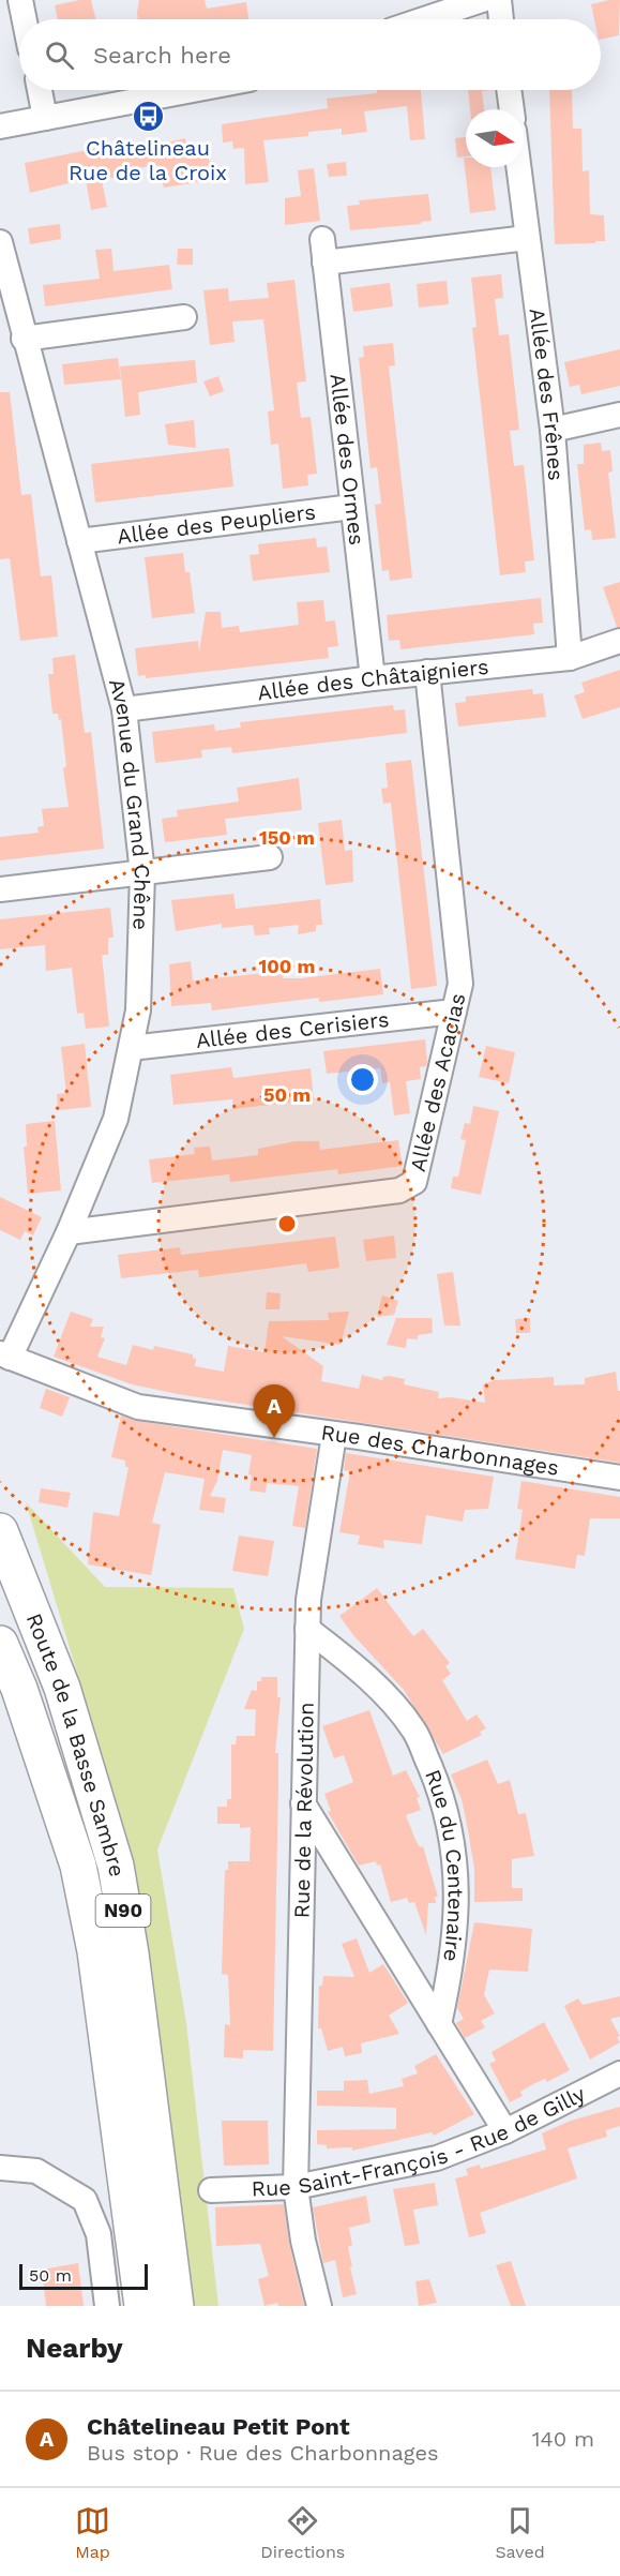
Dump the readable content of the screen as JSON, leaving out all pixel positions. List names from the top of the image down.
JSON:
{
  "streets": {
    "highway": ["Route de la Basse Sambre", "N90"],
    "street": [
      "Allée des Frênes",
      "Allée des Ormes",
      "Allée des Peupliers",
      "Allée des Châtaigniers",
      "Avenue du Grand Chêne",
      "Allée des Cerisiers",
      "Allée des Acacias",
      "Rue des Charbonnages",
      "Rue de la Révolution",
      "Rue du Centenaire",
      "Rue Saint-François - Rue de Gilly"
    ]
  },
  "crossings": [
    ["Allée des Frênes", "Allée des Ormes"],
    ["Allée des Frênes", "Allée des Châtaigniers"],
    ["Allée des Ormes", "Allée des Peupliers"],
    ["Allée des Ormes", "Allée des Châtaigniers"],
    ["Allée des Peupliers", "Avenue du Grand Chêne"],
    ["Allée des Châtaigniers", "Avenue du Grand Chêne"],
    ["Allée des Châtaigniers", "Allée des Acacias"],
    ["Avenue du Grand Chêne", "Allée des Cerisiers"],
    ["Avenue du Grand Chêne", "Allée des Acacias"],
    ["Avenue du Grand Chêne", "Rue des Charbonnages"],
    ["Allée des Cerisiers", "Allée des Acacias"],
    ["Rue des Charbonnages", "Rue de la Révolution"],
    ["Rue de la Révolution", "Rue du Centenaire"],
    ["Rue de la Révolution", "Rue Saint-François - Rue de Gilly"]
  ],
  "places": {
    "bus stop": ["Châtelineau Rue de la Croix"]
  },
  "scale_bar": "50 m",
  "north": "right",
  "page": {
    "search": "Search here",
    "pins": "A",
    "scale": "50 m",
    "heading": "Nearby",
    "list": [
      {
        "mark": "A",
        "name": "Châtelineau Petit Pont",
        "note": "Bus stop · Rue des Charbonnages",
        "value": "140 m"
      }
    ],
    "nav": ["Map", "Directions", "Saved"]
  },
  "rings": ["150 m", "100 m", "50 m"]
}
